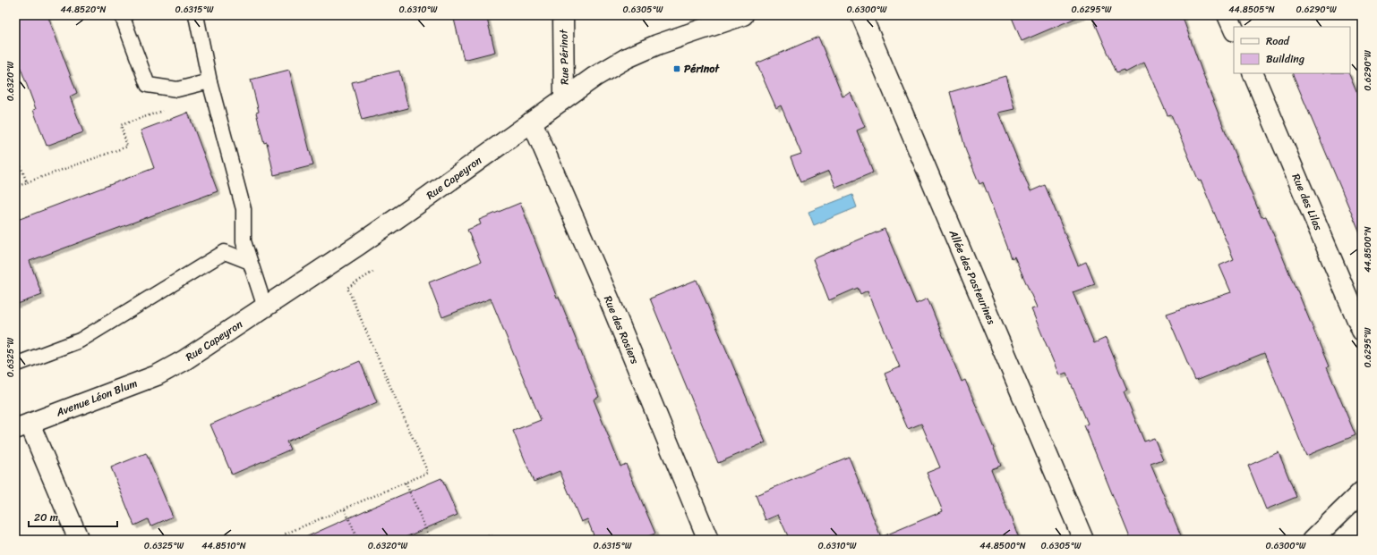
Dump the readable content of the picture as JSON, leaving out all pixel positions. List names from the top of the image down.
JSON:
{
  "streets": {
    "street": [
      "Rue Périnot",
      "Rue Capeyron",
      "Rue des Lilas",
      "Allée des Pasteurines",
      "Rue des Rosiers",
      "Avenue Léon Blum"
    ]
  },
  "crossings": [
    ["Rue Périnot", "Rue Capeyron"],
    ["Rue Capeyron", "Rue des Rosiers"],
    ["Rue Capeyron", "Avenue Léon Blum"]
  ],
  "places": {
    "transit": ["Périnot"]
  },
  "legend": ["Road", "Building"],
  "scale_bar": "20 m",
  "coordinates": [
    "44.8520°N",
    "0.6315°W",
    "0.6310°W",
    "0.6305°W",
    "0.6300°W",
    "0.6295°W",
    "44.8505°N",
    "0.6290°W",
    "0.6320°W",
    "44.8500°N",
    "0.6325°W",
    "44.8510°N"
  ]
}
